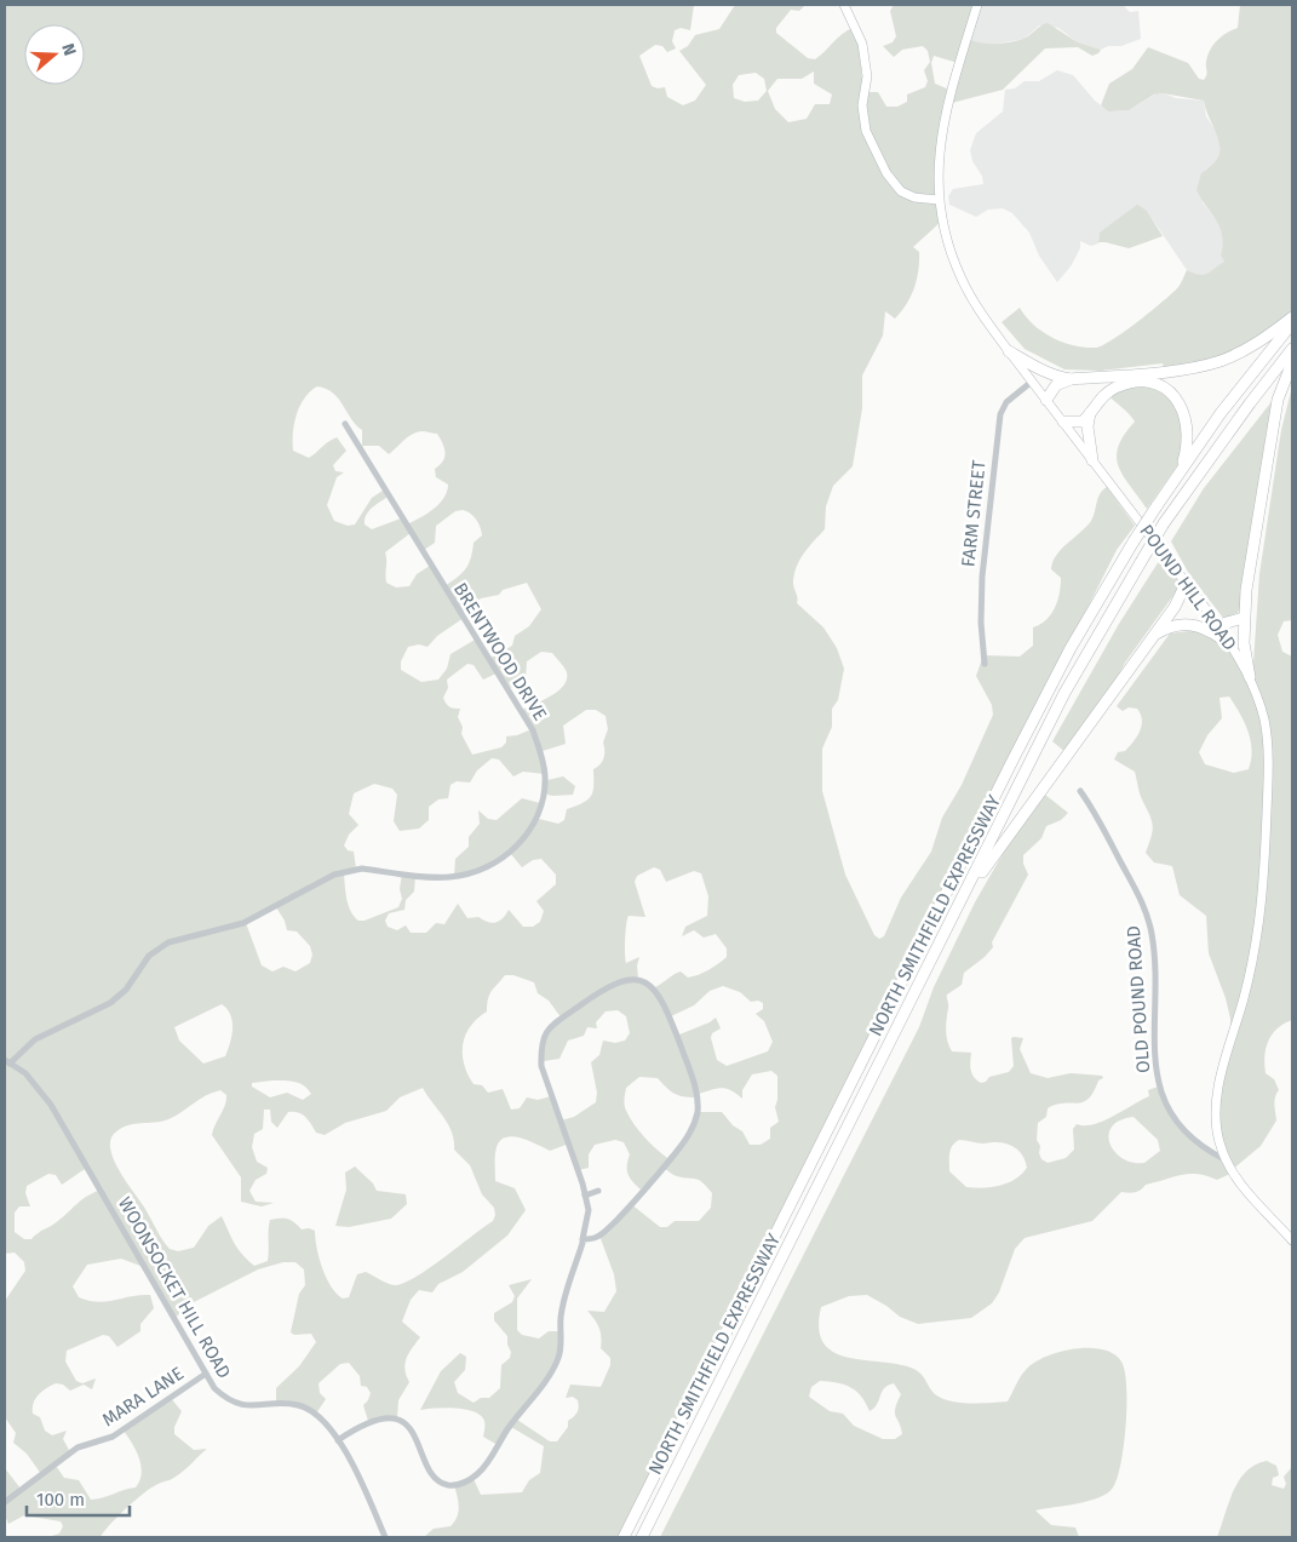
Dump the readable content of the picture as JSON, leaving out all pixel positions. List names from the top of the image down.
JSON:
{
  "streets": {
    "highway": ["NORTH SMITHFIELD EXPRESSWAY"],
    "street": [
      "FARM STREET",
      "POUND HILL ROAD",
      "BRENTWOOD DRIVE",
      "OLD POUND ROAD",
      "WOONSOCKET HILL ROAD",
      "MARA LANE"
    ]
  },
  "crossings": [
    ["FARM STREET", "POUND HILL ROAD"],
    ["POUND HILL ROAD", "OLD POUND ROAD"],
    ["BRENTWOOD DRIVE", "WOONSOCKET HILL ROAD"],
    ["WOONSOCKET HILL ROAD", "MARA LANE"]
  ],
  "scale_bar": "100 m",
  "north": "right"
}
